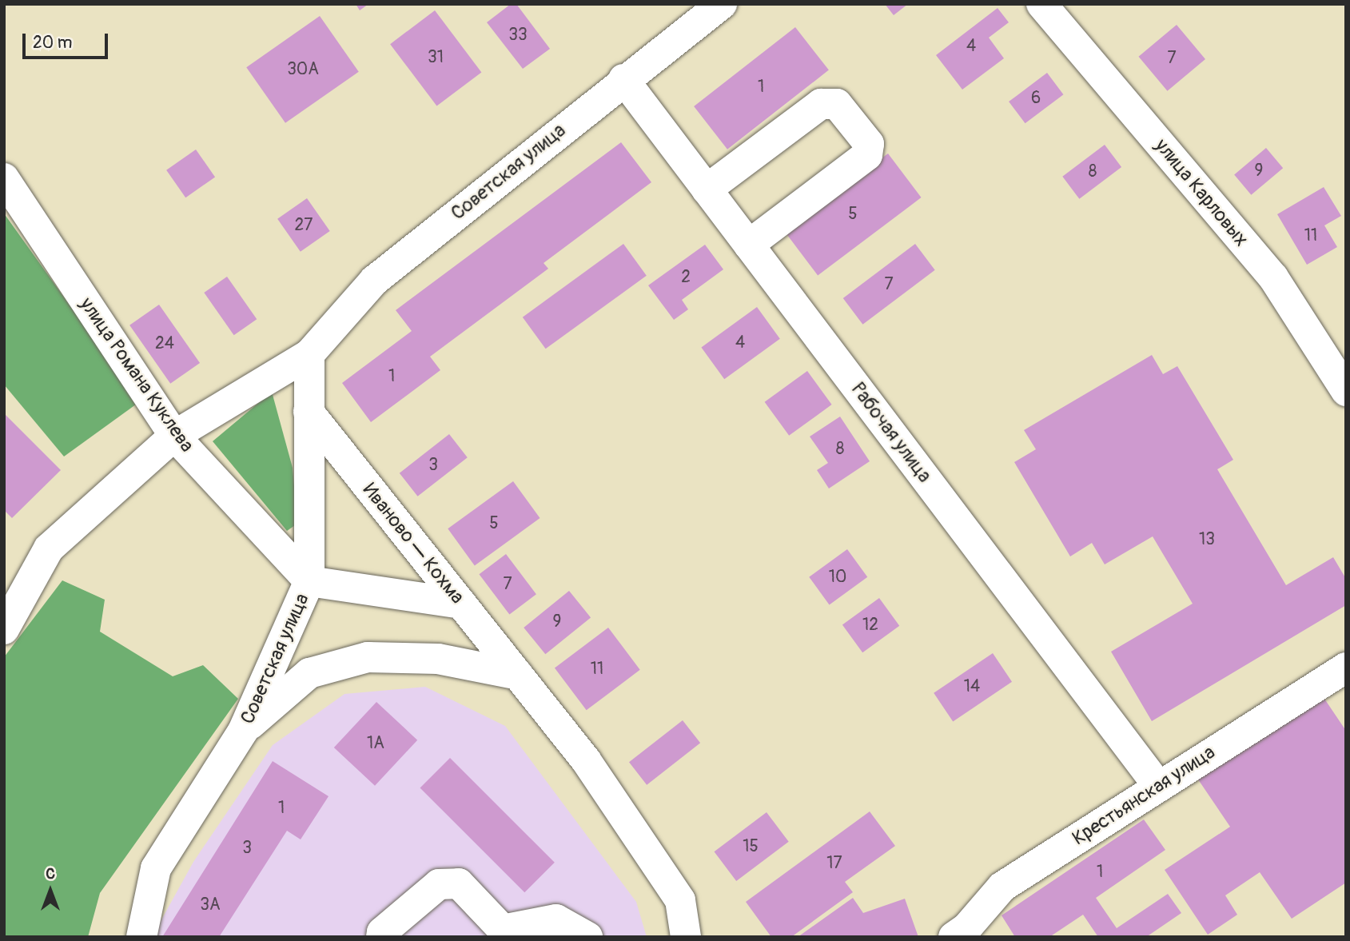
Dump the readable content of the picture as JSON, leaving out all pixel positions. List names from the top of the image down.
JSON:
{
  "streets": {
    "street": [
      "Советская улица",
      "улица Карловых",
      "улица Романа Куклева",
      "Рабочая улица",
      "Иваново — Кохма",
      "Крестьянская улица"
    ]
  },
  "crossings": [
    ["Советская улица", "улица Романа Куклева"],
    ["Советская улица", "Рабочая улица"],
    ["Советская улица", "Иваново — Кохма"],
    ["Рабочая улица", "Крестьянская улица"]
  ],
  "house_numbers": [
    "33",
    "4",
    "31",
    "7",
    "30А",
    "1",
    "6",
    "9",
    "8",
    "5",
    "27",
    "11",
    "2",
    "7",
    "4",
    "24",
    "1",
    "8",
    "3",
    "5",
    "13",
    "10",
    "7",
    "9",
    "12",
    "11",
    "14",
    "1А",
    "1",
    "15",
    "3",
    "17",
    "1",
    "3А"
  ],
  "scale_bar": "20 m",
  "north": "top"
}
